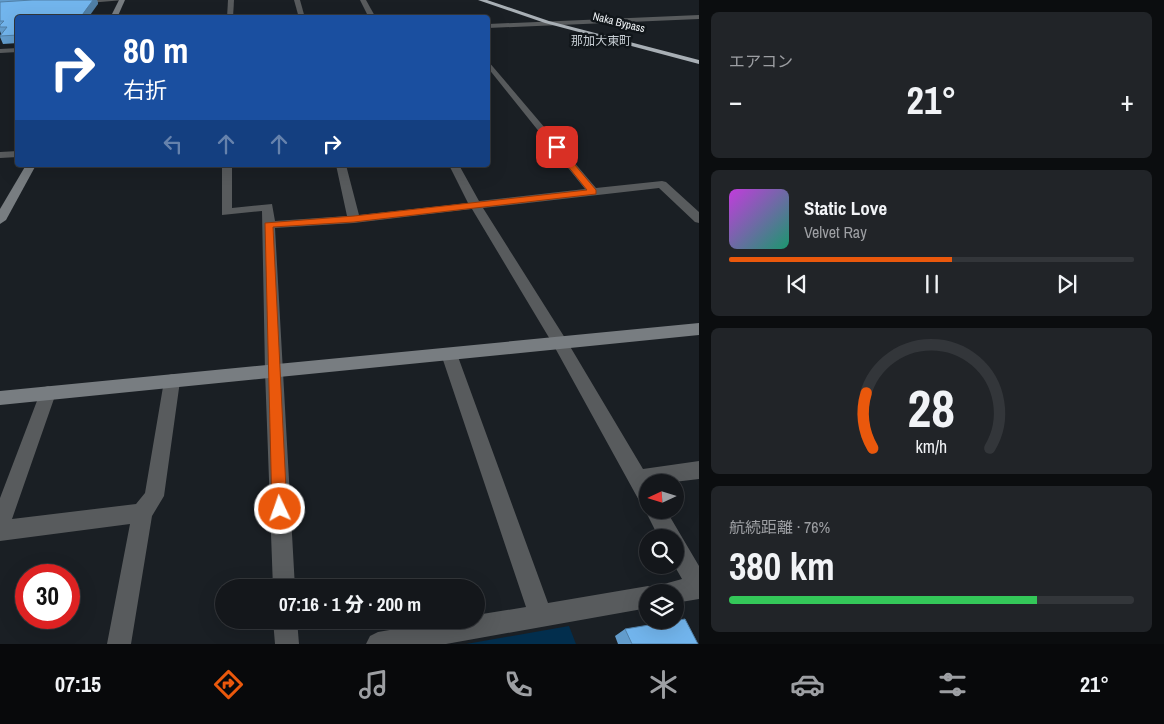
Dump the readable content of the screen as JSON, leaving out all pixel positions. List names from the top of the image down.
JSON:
{
  "streets": {
    "highway": ["Naka Bypass"]
  },
  "districts": ["那加大東町"],
  "north": "left",
  "page": {
    "tile": [
      "エアコン",
      ["航続距離 · 76%", "380 km"]
    ],
    "turn": ["80 m", "右折"],
    "heat": ["−", "21°", "+"],
    "song": ["Static Love", "Velvet Ray"],
    "limit": "30",
    "trip": "07:16 · 1 分 · 200 m",
    "tabs": ["07:15", "21°"],
    "gauge": ["28", "km/h"]
  }
}
